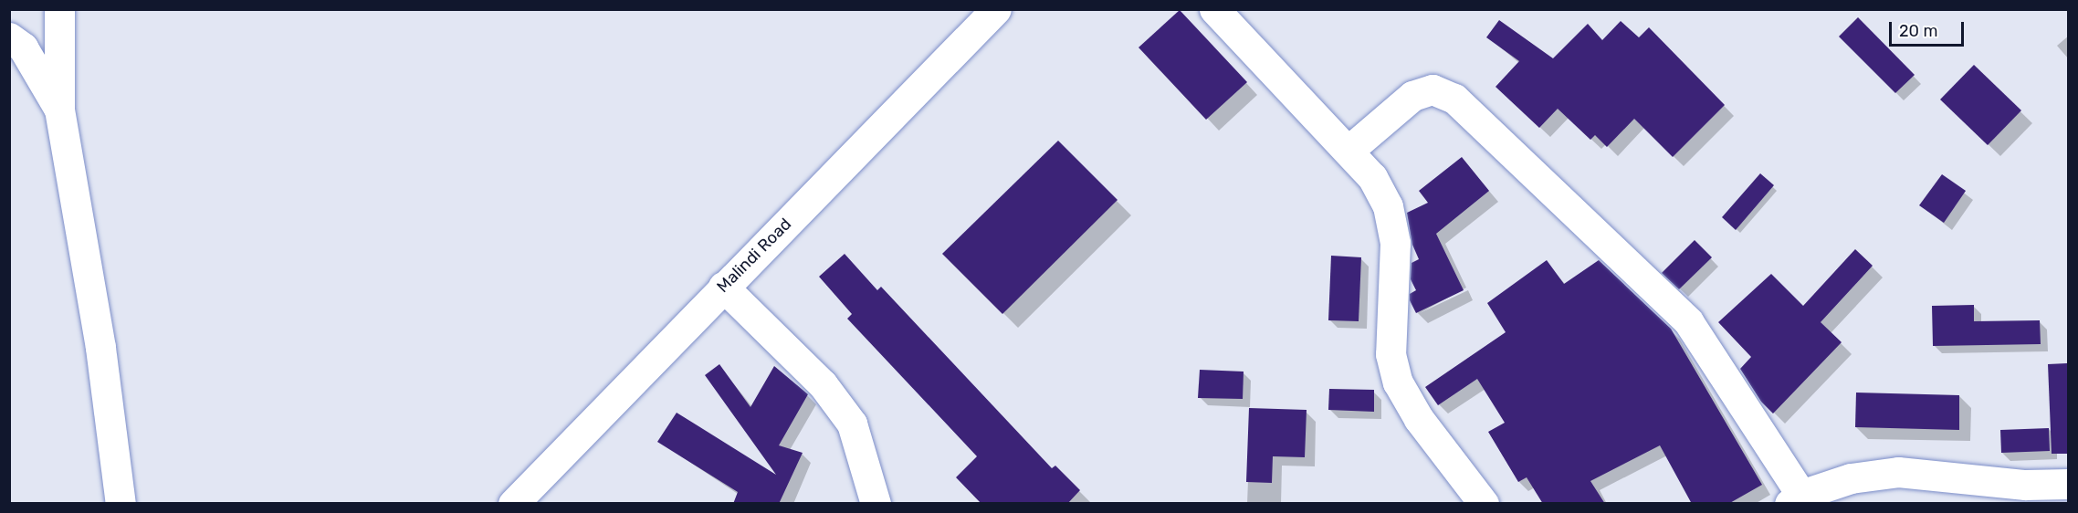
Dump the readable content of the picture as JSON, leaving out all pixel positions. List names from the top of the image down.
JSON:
{
  "streets": {
    "main road": ["Malindi Road"]
  },
  "scale_bar": "20 m"
}
